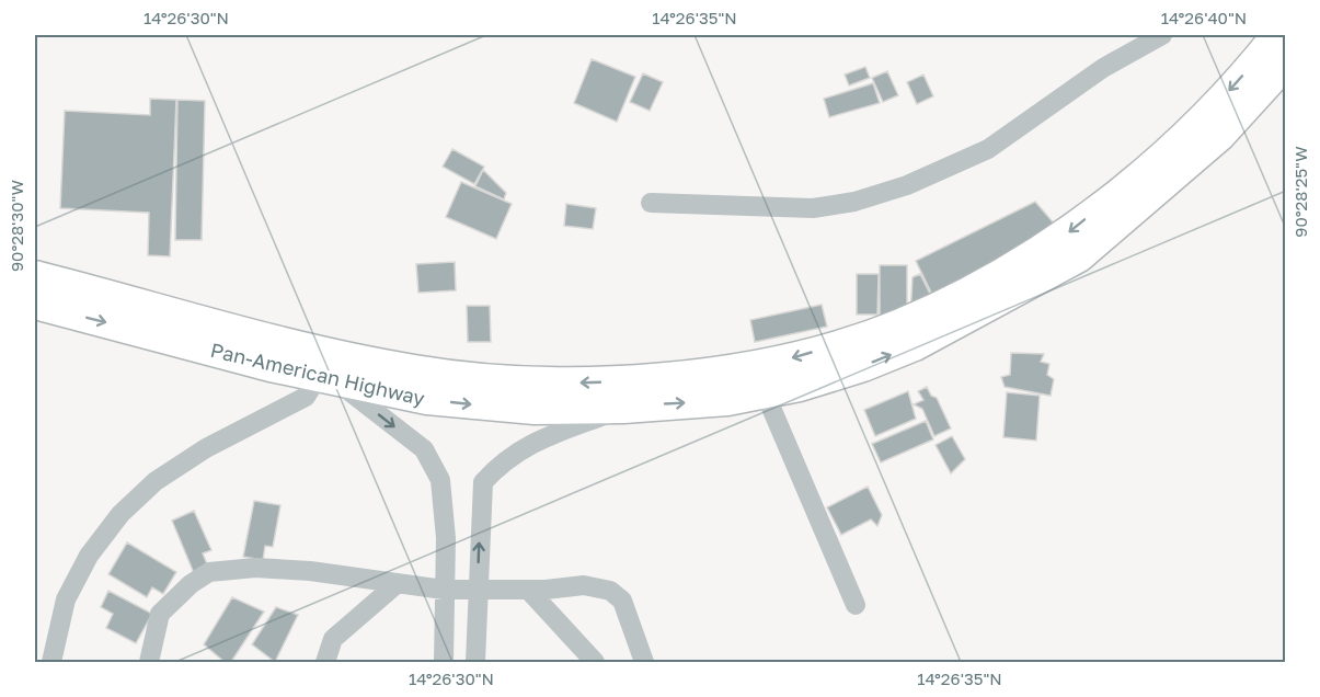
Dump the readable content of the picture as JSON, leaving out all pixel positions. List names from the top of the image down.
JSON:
{
  "streets": {
    "highway": ["Pan-American Highway"]
  },
  "coordinates": [
    "14°26'30\"N",
    "14°26'35\"N",
    "14°26'40\"N",
    "90°28'25\"W",
    "90°28'30\"W"
  ]
}
